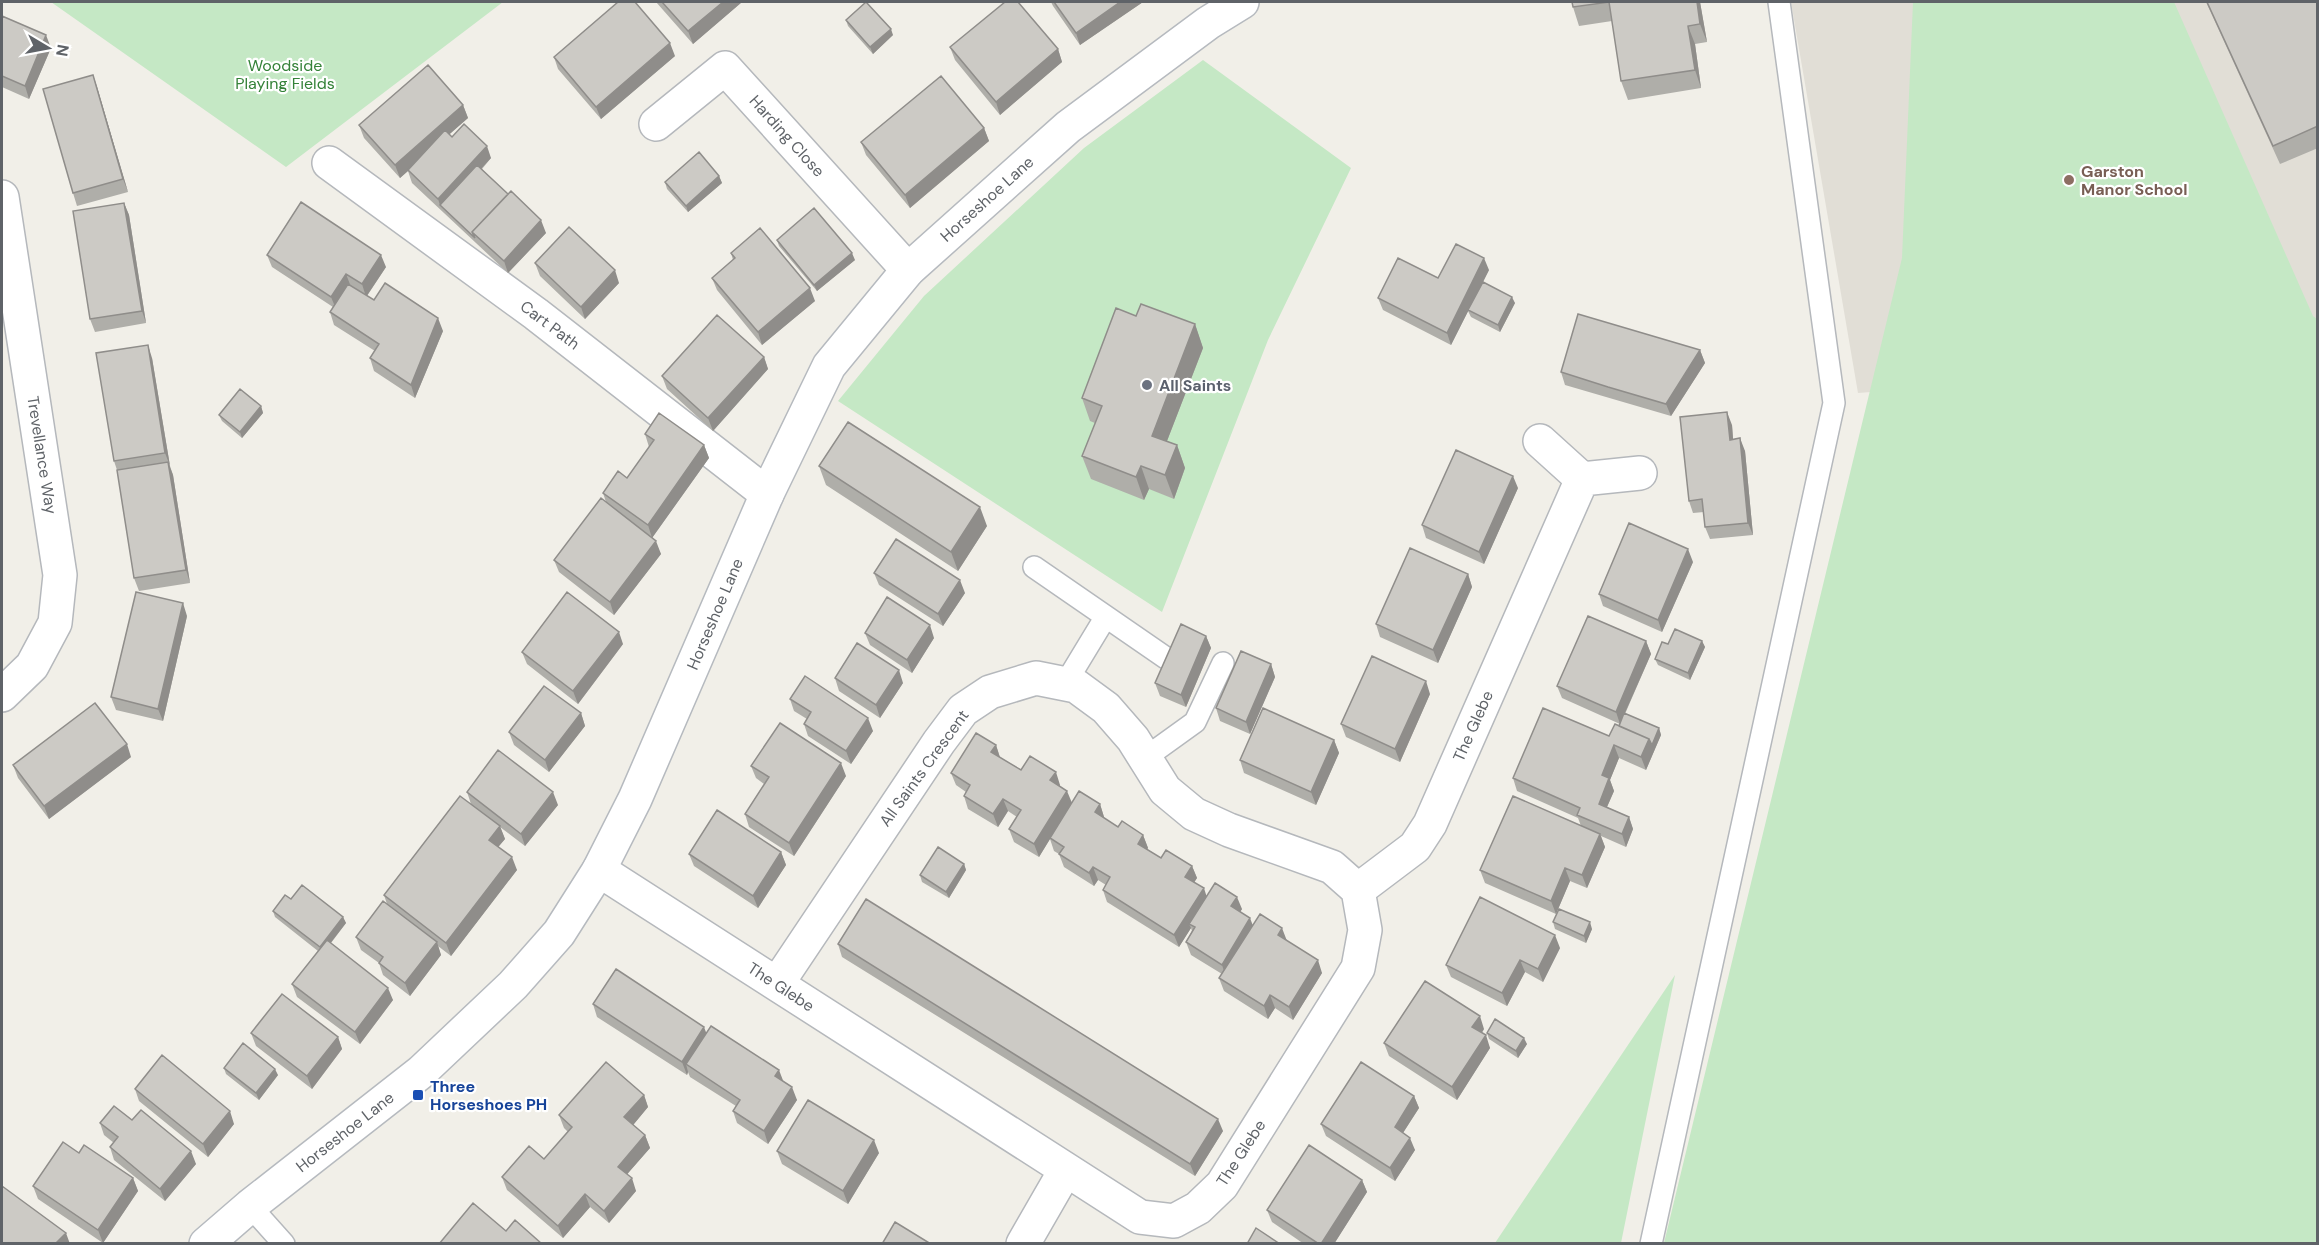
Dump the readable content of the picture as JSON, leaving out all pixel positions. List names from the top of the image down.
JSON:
{
  "streets": {
    "street": [
      "Harding Close",
      "Horseshoe Lane",
      "Cart Path",
      "Trevellance Way",
      "The Glebe",
      "All Saints Crescent"
    ]
  },
  "crossings": [
    ["Harding Close", "Horseshoe Lane"],
    ["Horseshoe Lane", "Cart Path"],
    ["Horseshoe Lane", "The Glebe"],
    ["The Glebe", "All Saints Crescent"]
  ],
  "parks": ["Woodside Playing Fields"],
  "places": {
    "other": ["Garston Manor School", "All Saints"],
    "transit": ["Three Horseshoes PH"]
  },
  "north": "right"
}
